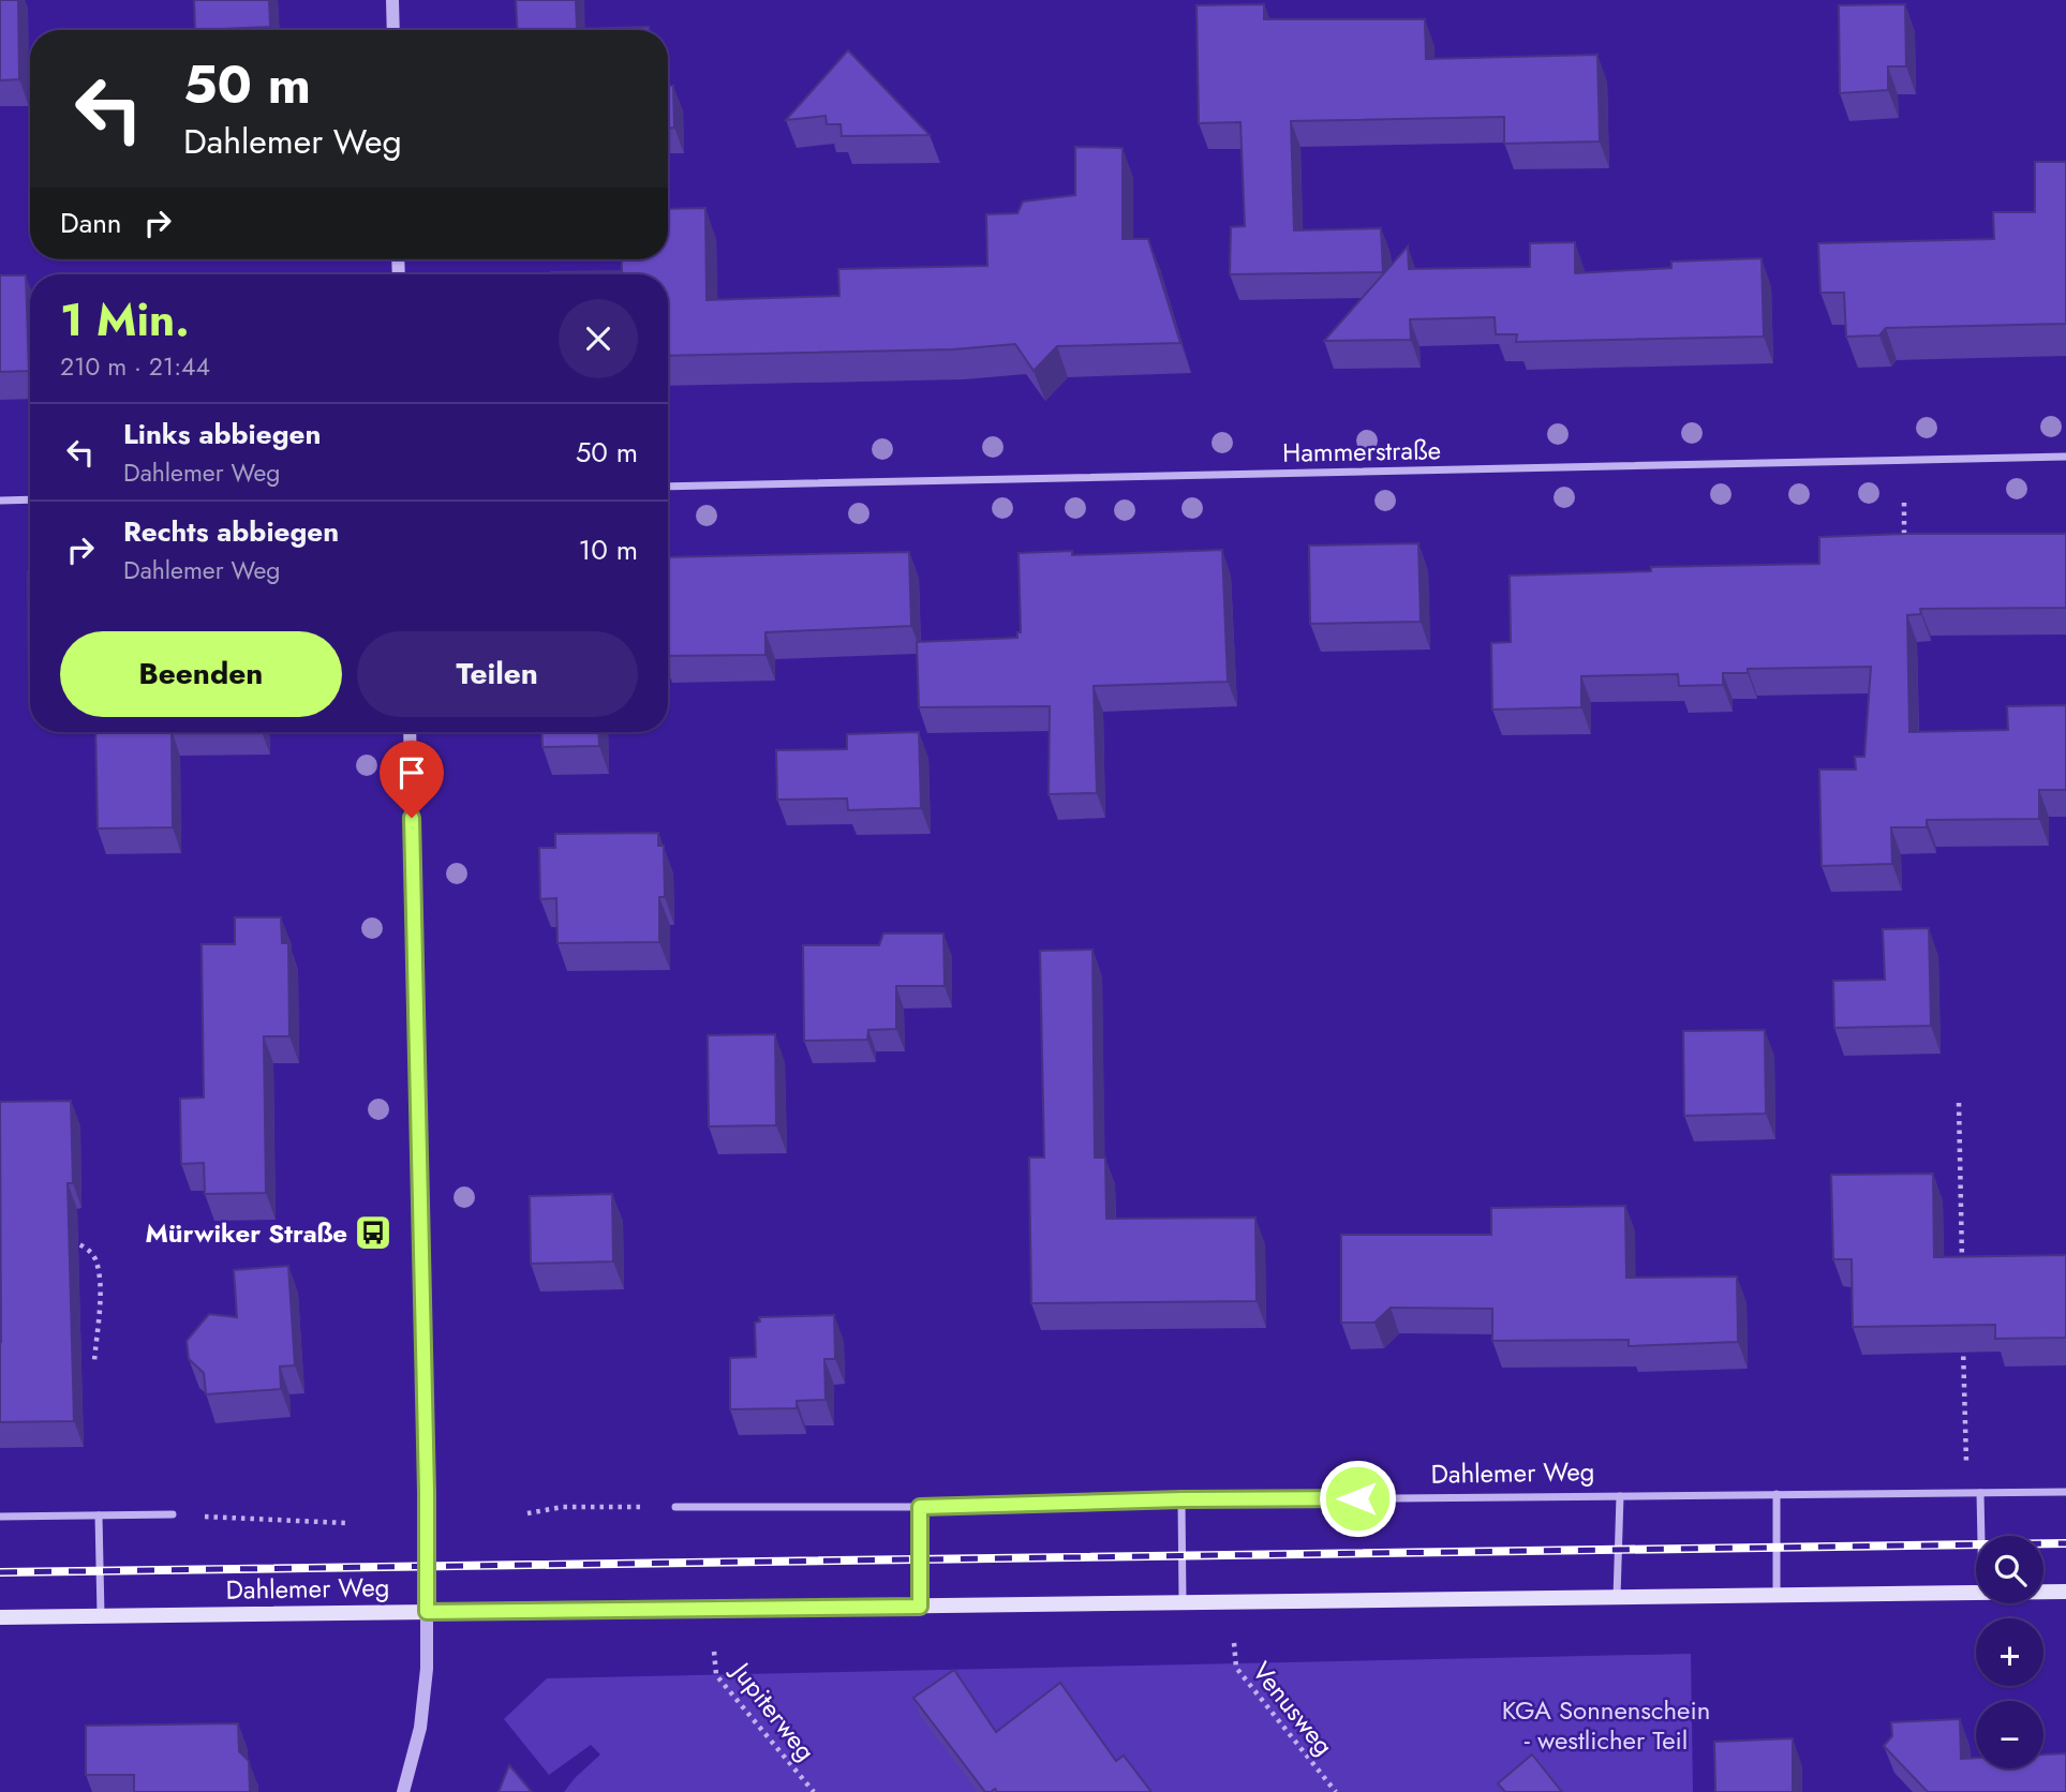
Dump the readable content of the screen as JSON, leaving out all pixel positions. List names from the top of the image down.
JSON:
{
  "streets": {
    "main road": ["Dahlemer Weg"],
    "street": ["Hammerstraße"],
    "path": ["Venusweg", "Jupiterweg"]
  },
  "parks": ["KGA Sonnenschein - westlicher Teil"],
  "places": {
    "bus stop": ["Mürwiker Straße"]
  },
  "page": {
    "turn": ["50 m", "Dahlemer Weg"],
    "then": "Dann",
    "heading": ["1 Min.", "210 m · 21:44"],
    "list": [
      {
        "name": "Links abbiegen",
        "note": "Dahlemer Weg",
        "value": "50 m"
      },
      {
        "name": "Rechts abbiegen",
        "note": "Dahlemer Weg",
        "value": "10 m"
      }
    ],
    "buttons": ["Beenden", "Teilen"],
    "map_buttons": ["+", "−"]
  }
}
